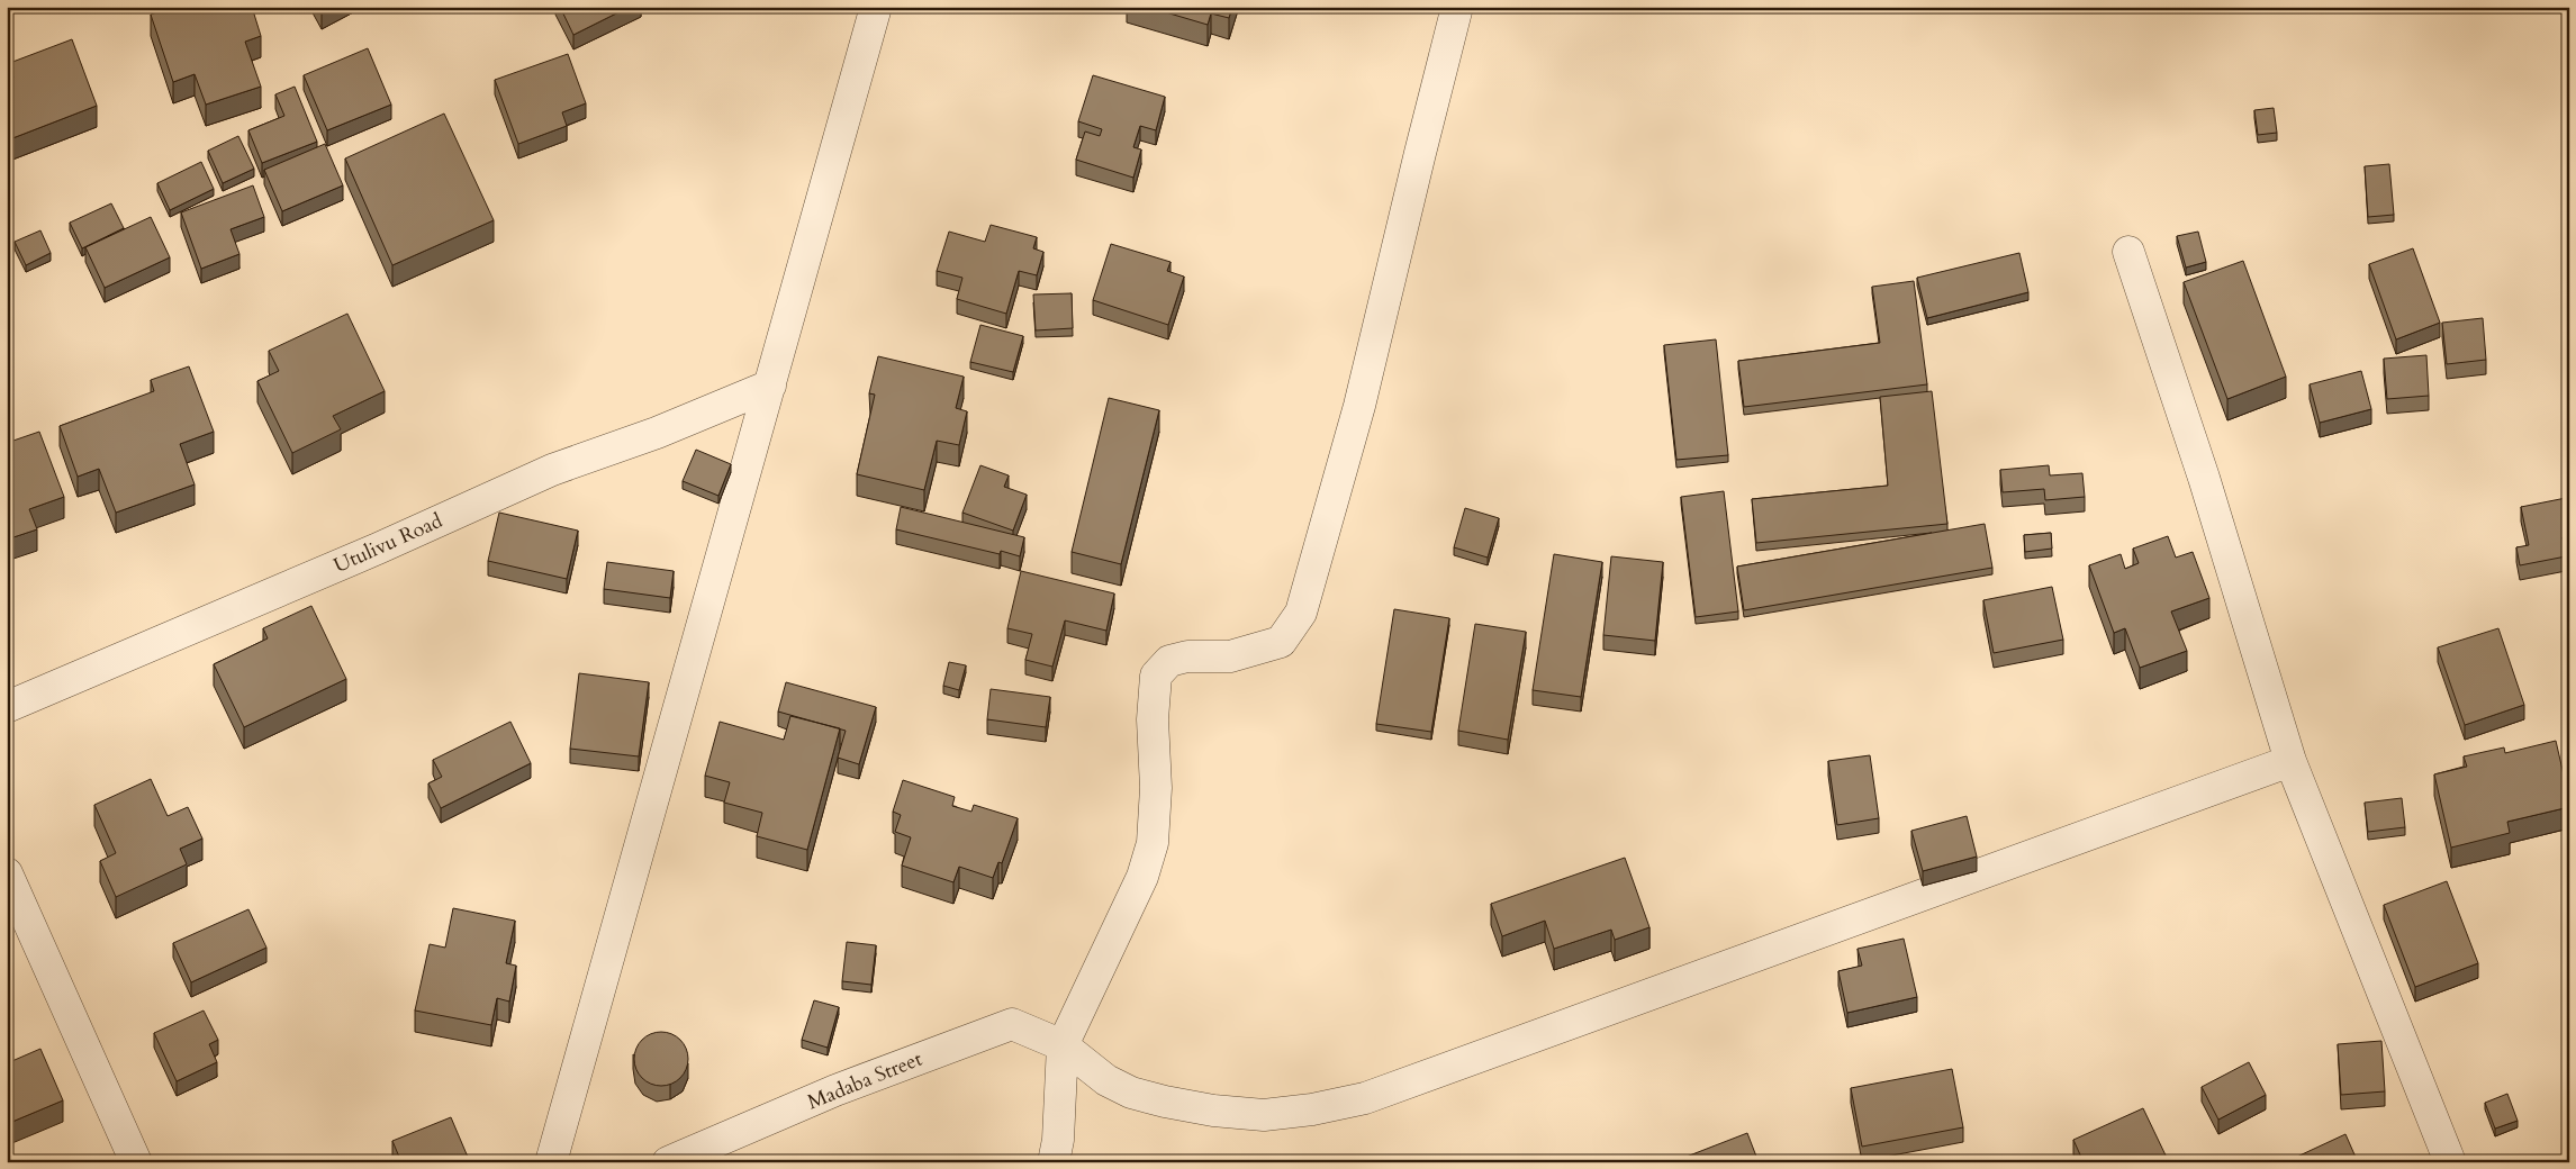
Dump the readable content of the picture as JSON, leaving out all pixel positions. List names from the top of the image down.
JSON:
{
  "streets": {
    "street": ["Utulivu Road", "Madaba Street"]
  }
}
